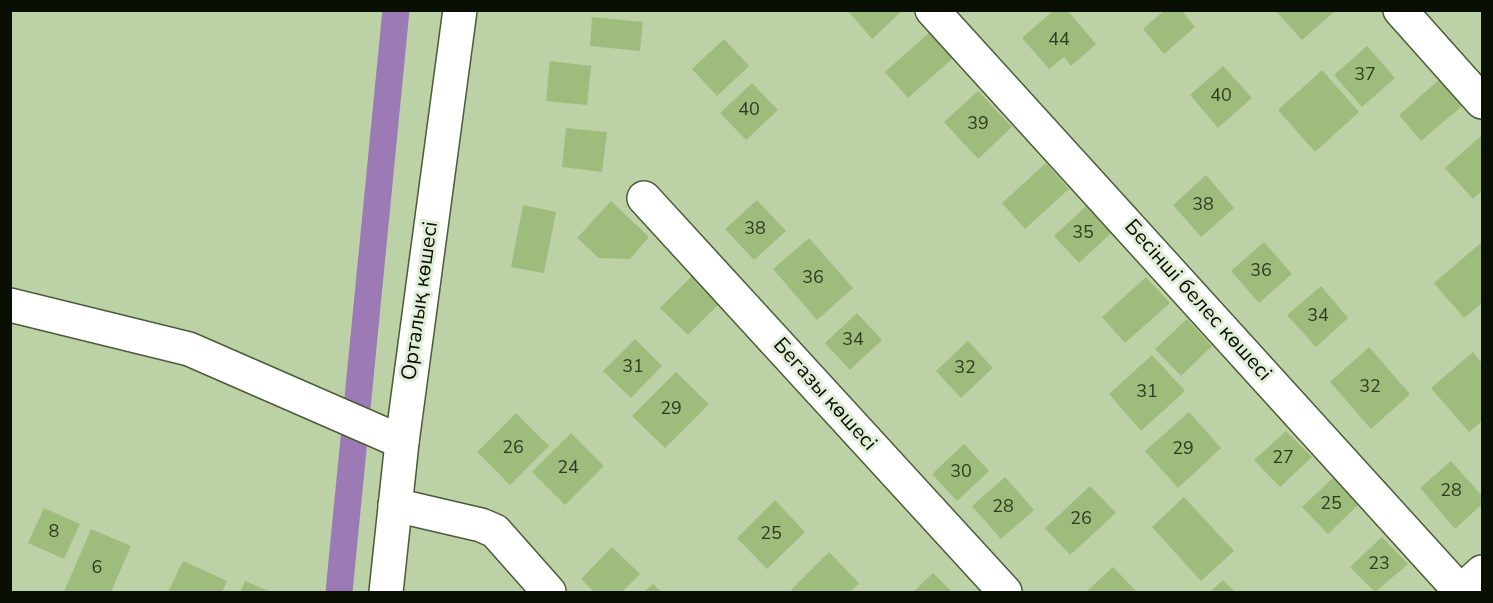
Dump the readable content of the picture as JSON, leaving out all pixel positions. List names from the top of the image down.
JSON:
{
  "streets": {
    "street": ["Орталық көшесі", "Бесінші белес көшесі", "Бегазы көшесі"]
  },
  "house_numbers": [
    "44",
    "37",
    "40",
    "40",
    "39",
    "38",
    "38",
    "35",
    "36",
    "36",
    "34",
    "34",
    "31",
    "32",
    "32",
    "31",
    "29",
    "26",
    "29",
    "27",
    "24",
    "30",
    "28",
    "25",
    "28",
    "26",
    "8",
    "25",
    "23",
    "6"
  ]
}
